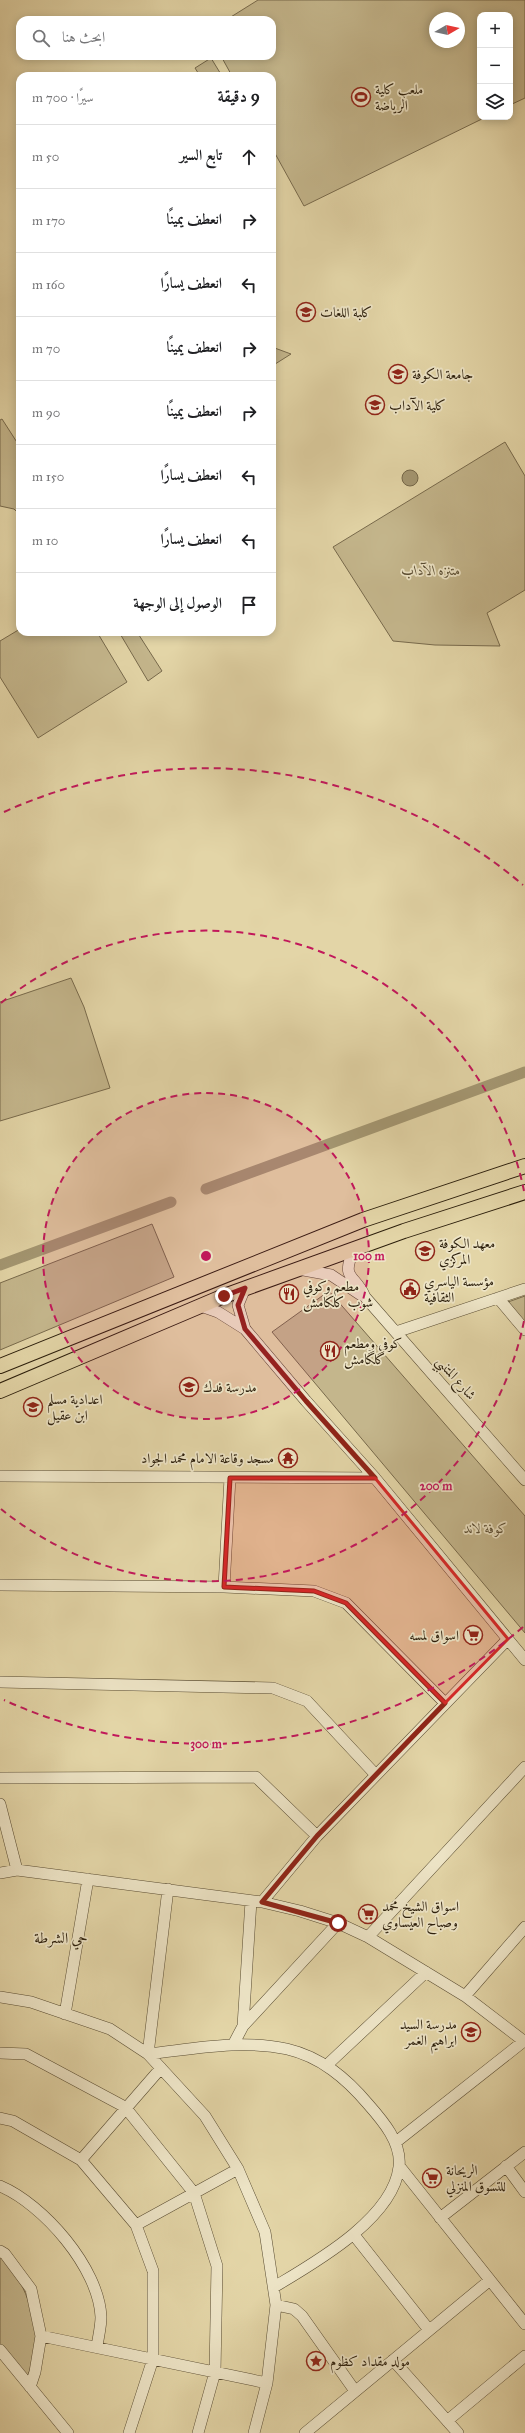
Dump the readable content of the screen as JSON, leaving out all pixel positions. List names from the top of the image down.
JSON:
{
  "streets": {
    "street": ["شارع المتنبي"]
  },
  "districts": ["حي الشرطة"],
  "parks": ["متنزه الآداب", "كوفة لاند"],
  "places": {
    "sports": ["ملعب كلية الرياضة"],
    "school or university": [
      "كلبة اللغات",
      "جامعة الكوفة",
      "كلية الآداب",
      "معهد الكوفة المركزي",
      "مدرسة فدك",
      "اعدادية مسلم ابن عقيل",
      "مدرسة السيد ابراهيم الغمر"
    ],
    "public building": ["مؤسسة الياسري الثقافية"],
    "restaurant": ["مطعم وكوفي شوب كلكامش", "كوفي ومطعم گلگامش"],
    "temple": ["مسجد وقاعة الامام محمد الجواد"],
    "supermarket": ["اسواق لمسه", "اسواق الشيخ محمد وصباح العيساوي", "الريحانة للتسوق المنزلي"],
    "place": ["مولد مقداد كظوم"]
  },
  "north": "right",
  "page": {
    "map_buttons": ["+", "−"],
    "search": "ابحث هنا",
    "heading": ["9 دقيقة", "سيرًا · 700 m"],
    "list": [
      ["تابع السير", "50 m"],
      ["انعطف يمينًا", "170 m"],
      ["انعطف يسارًا", "160 m"],
      ["انعطف يمينًا", "70 m"],
      ["انعطف يمينًا", "90 m"],
      ["انعطف يسارًا", "150 m"],
      ["انعطف يسارًا", "10 m"],
      "الوصول إلى الوجهة"
    ]
  },
  "rings": ["100 m", "200 m", "300 m"]
}
